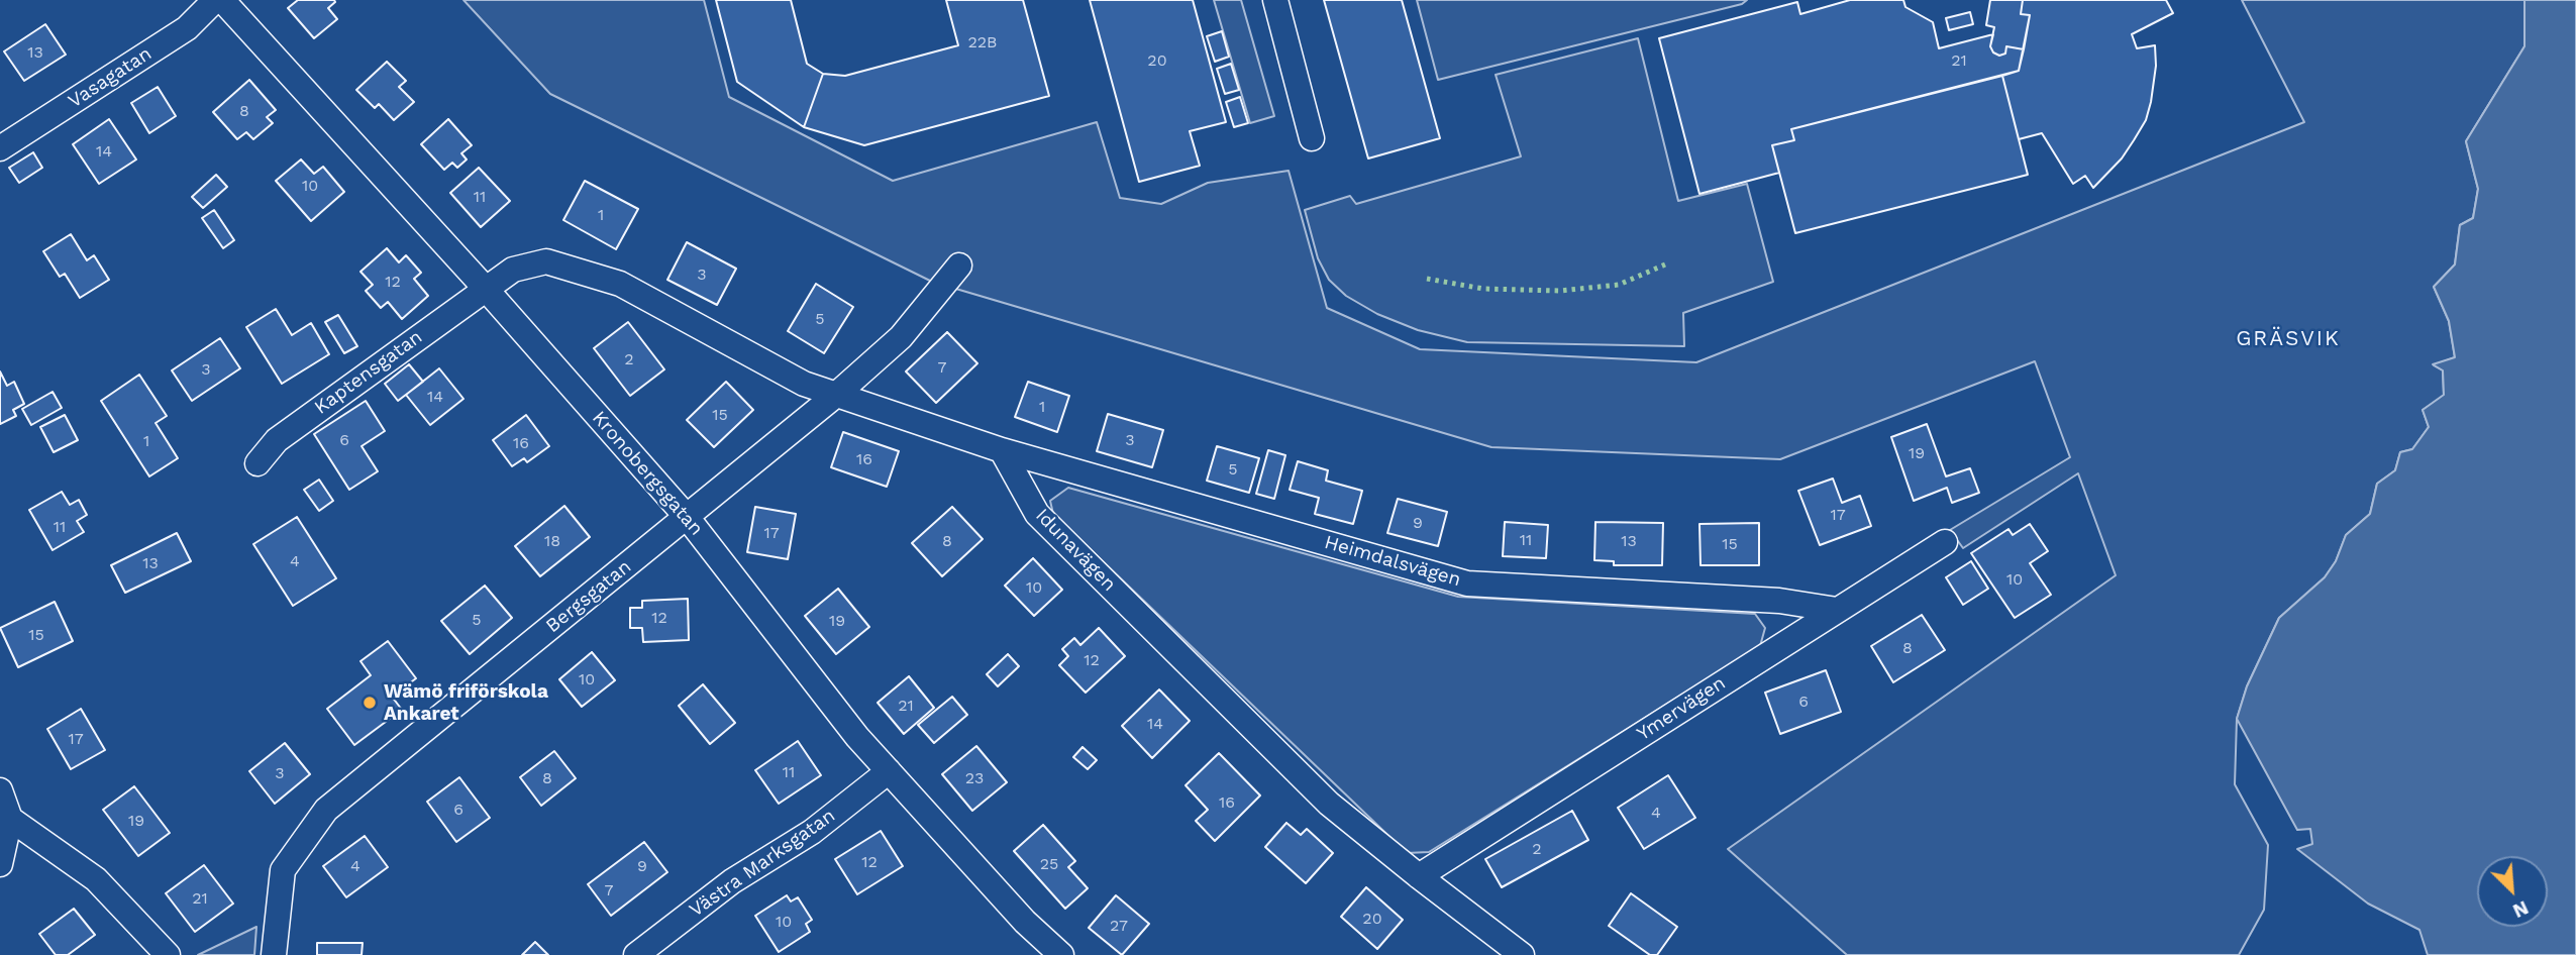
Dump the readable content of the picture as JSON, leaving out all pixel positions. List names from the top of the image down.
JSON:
{
  "streets": {
    "street": [
      "Vasagatan",
      "Kaptensgatan",
      "Kronobergsgatan",
      "Idunavägen",
      "Heimdalsvägen",
      "Bergsgatan",
      "Ymervägen",
      "Västra Marksgatan"
    ]
  },
  "crossings": [
    ["Kaptensgatan", "Kronobergsgatan"],
    ["Kronobergsgatan", "Bergsgatan"],
    ["Kronobergsgatan", "Västra Marksgatan"],
    ["Idunavägen", "Heimdalsvägen"],
    ["Idunavägen", "Ymervägen"],
    ["Heimdalsvägen", "Ymervägen"]
  ],
  "districts": ["GRÄSVIK"],
  "places": ["Wämö friförskola Ankaret"],
  "house_numbers": [
    "22B",
    "13",
    "20",
    "21",
    "8",
    "14",
    "10",
    "11",
    "1",
    "3",
    "12",
    "5",
    "2",
    "7",
    "3",
    "14",
    "1",
    "15",
    "6",
    "3",
    "1",
    "16",
    "19",
    "16",
    "5",
    "17",
    "9",
    "11",
    "17",
    "11",
    "18",
    "8",
    "13",
    "15",
    "4",
    "13",
    "10",
    "10",
    "12",
    "5",
    "19",
    "15",
    "8",
    "12",
    "10",
    "6",
    "21",
    "14",
    "17",
    "11",
    "3",
    "8",
    "23",
    "16",
    "6",
    "4",
    "19",
    "2",
    "12",
    "25",
    "4",
    "9",
    "7",
    "21",
    "20",
    "10",
    "27"
  ],
  "north": "bottom right"
}
